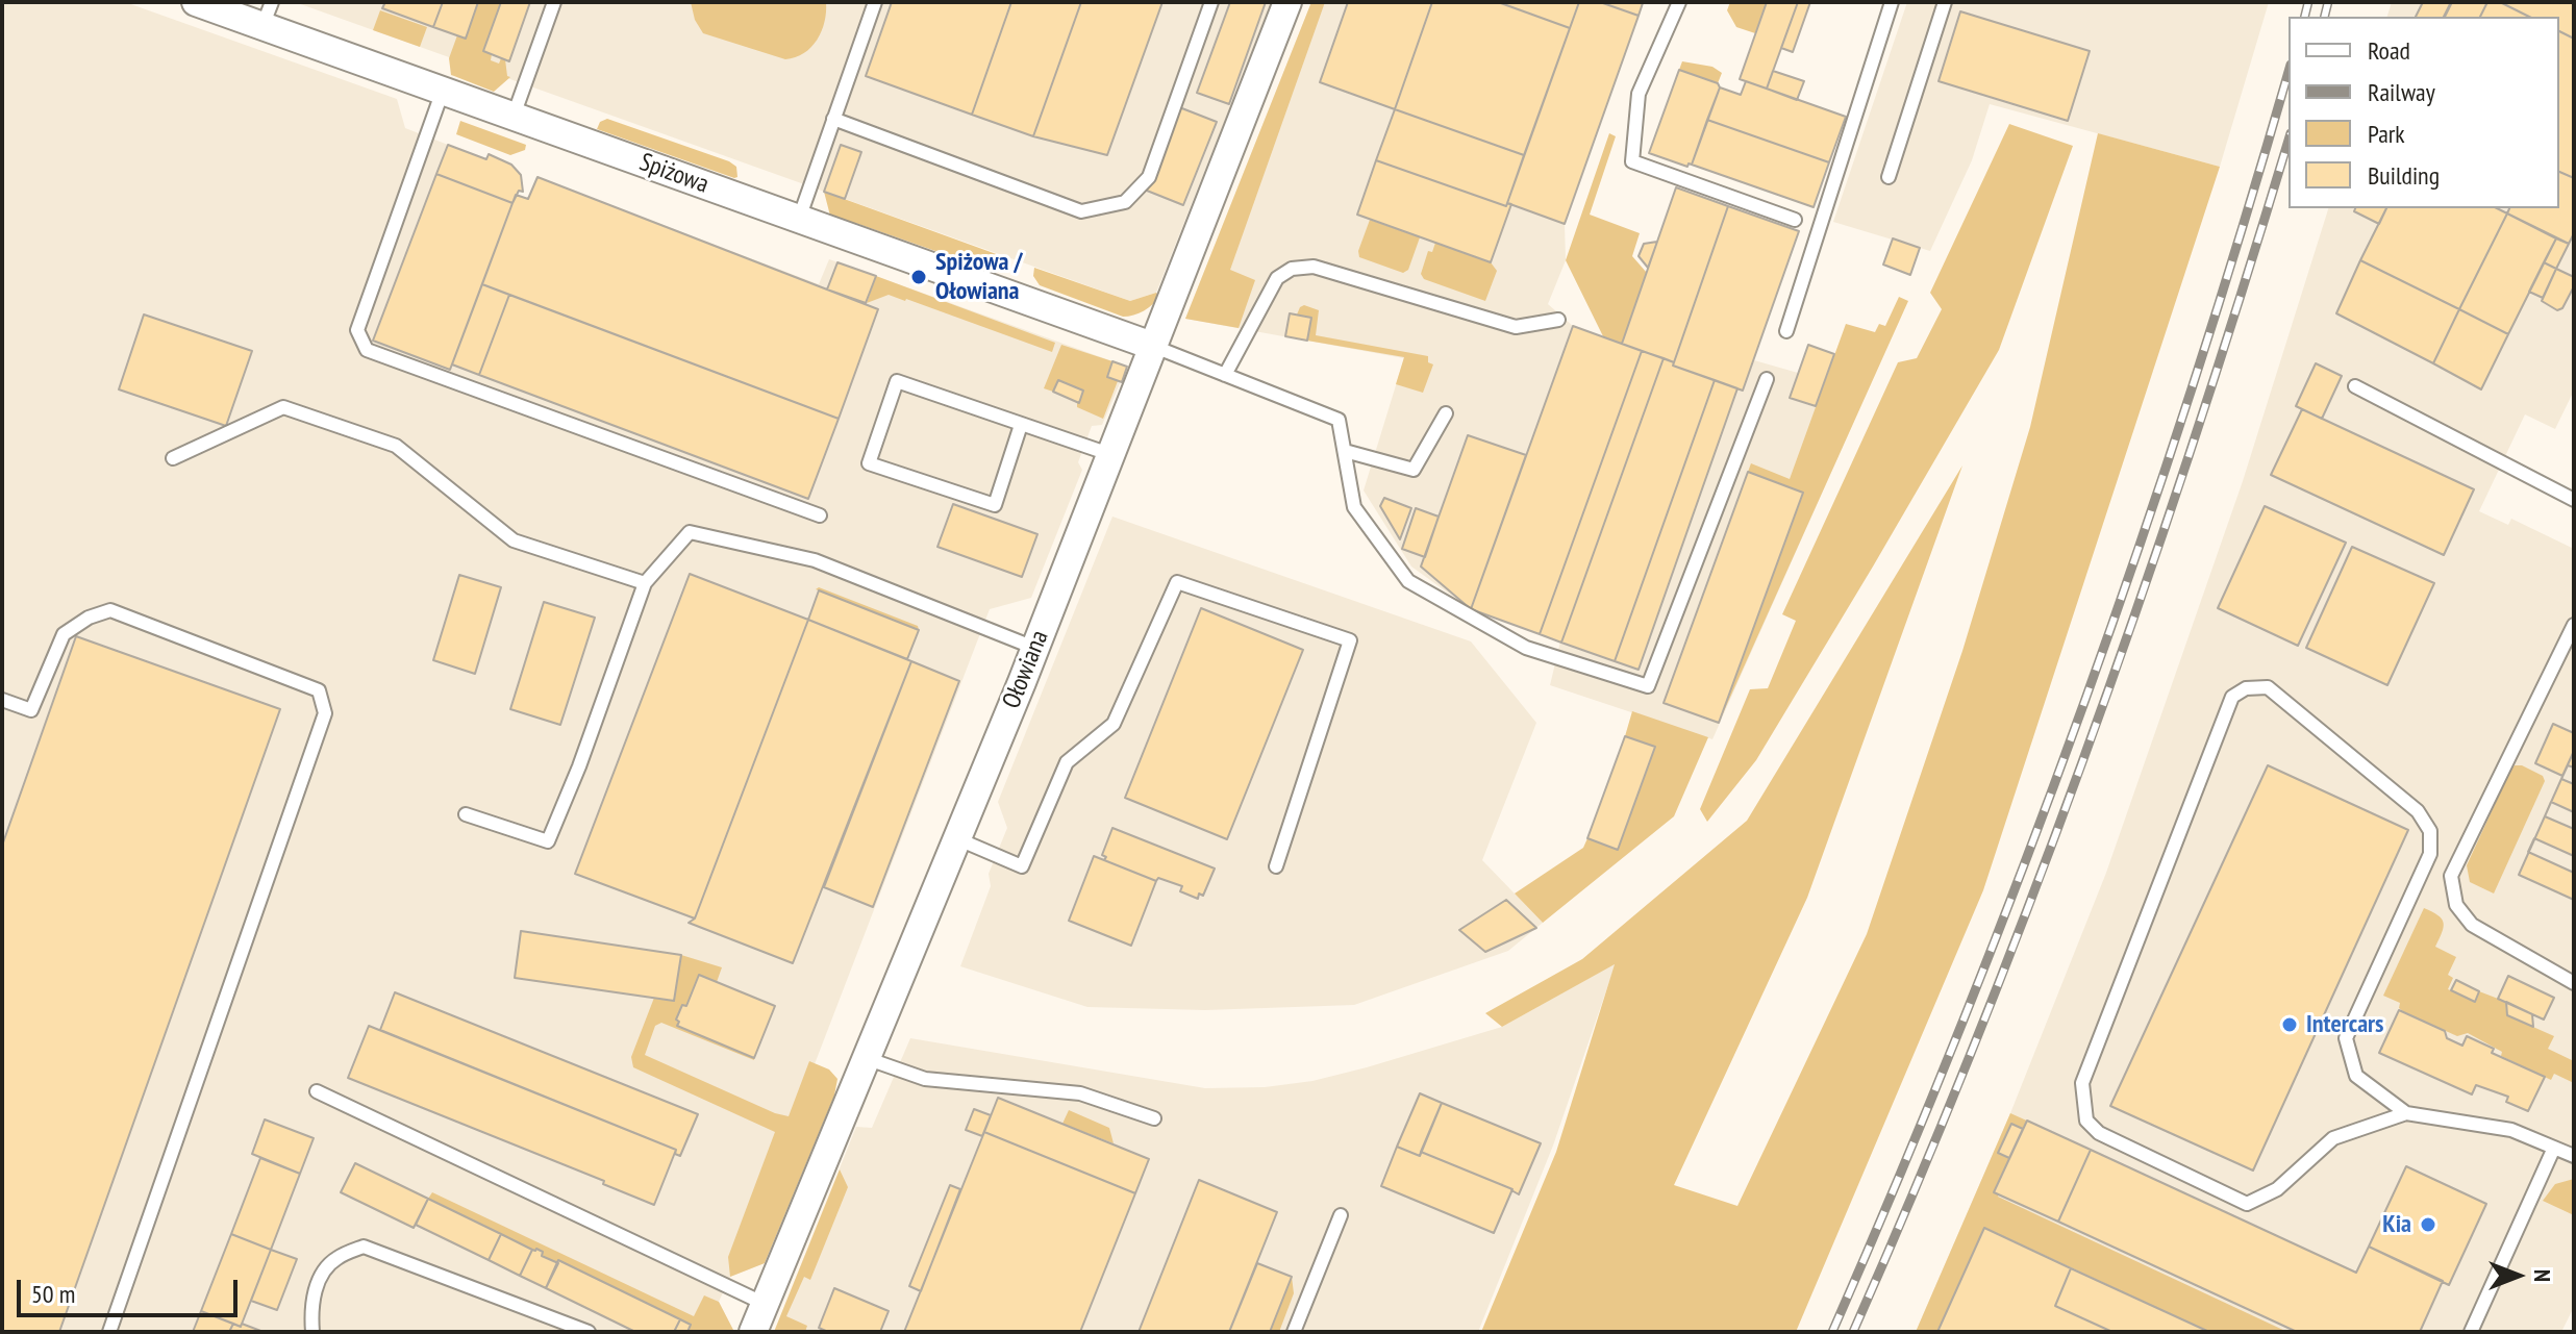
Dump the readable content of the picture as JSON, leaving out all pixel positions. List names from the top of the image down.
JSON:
{
  "streets": {
    "street": ["Spiżowa", "Ołowiana"]
  },
  "crossings": [
    ["Spiżowa", "Ołowiana"]
  ],
  "places": ["Spiżowa / Ołowiana", "Intercars", "Kia"],
  "legend": [
    "Road",
    "Railway",
    "Park",
    "Building"
  ],
  "scale_bar": "50 m",
  "north": "right"
}
